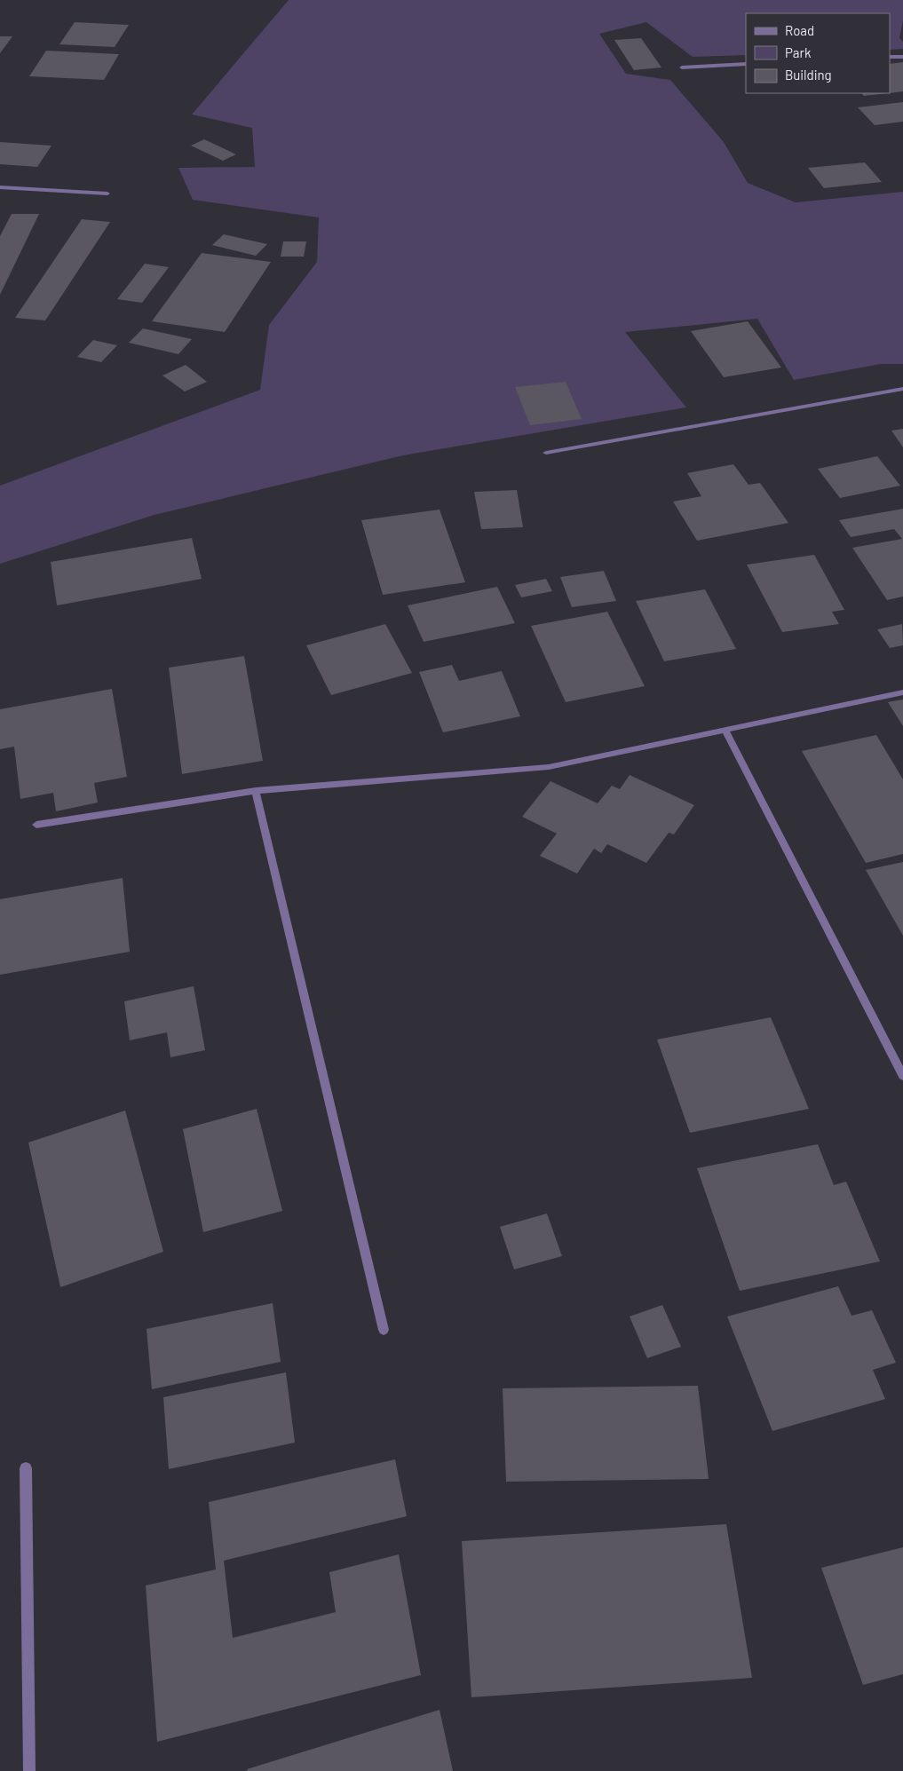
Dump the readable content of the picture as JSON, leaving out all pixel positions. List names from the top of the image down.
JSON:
{
  "legend": ["Road", "Park", "Building"]
}
